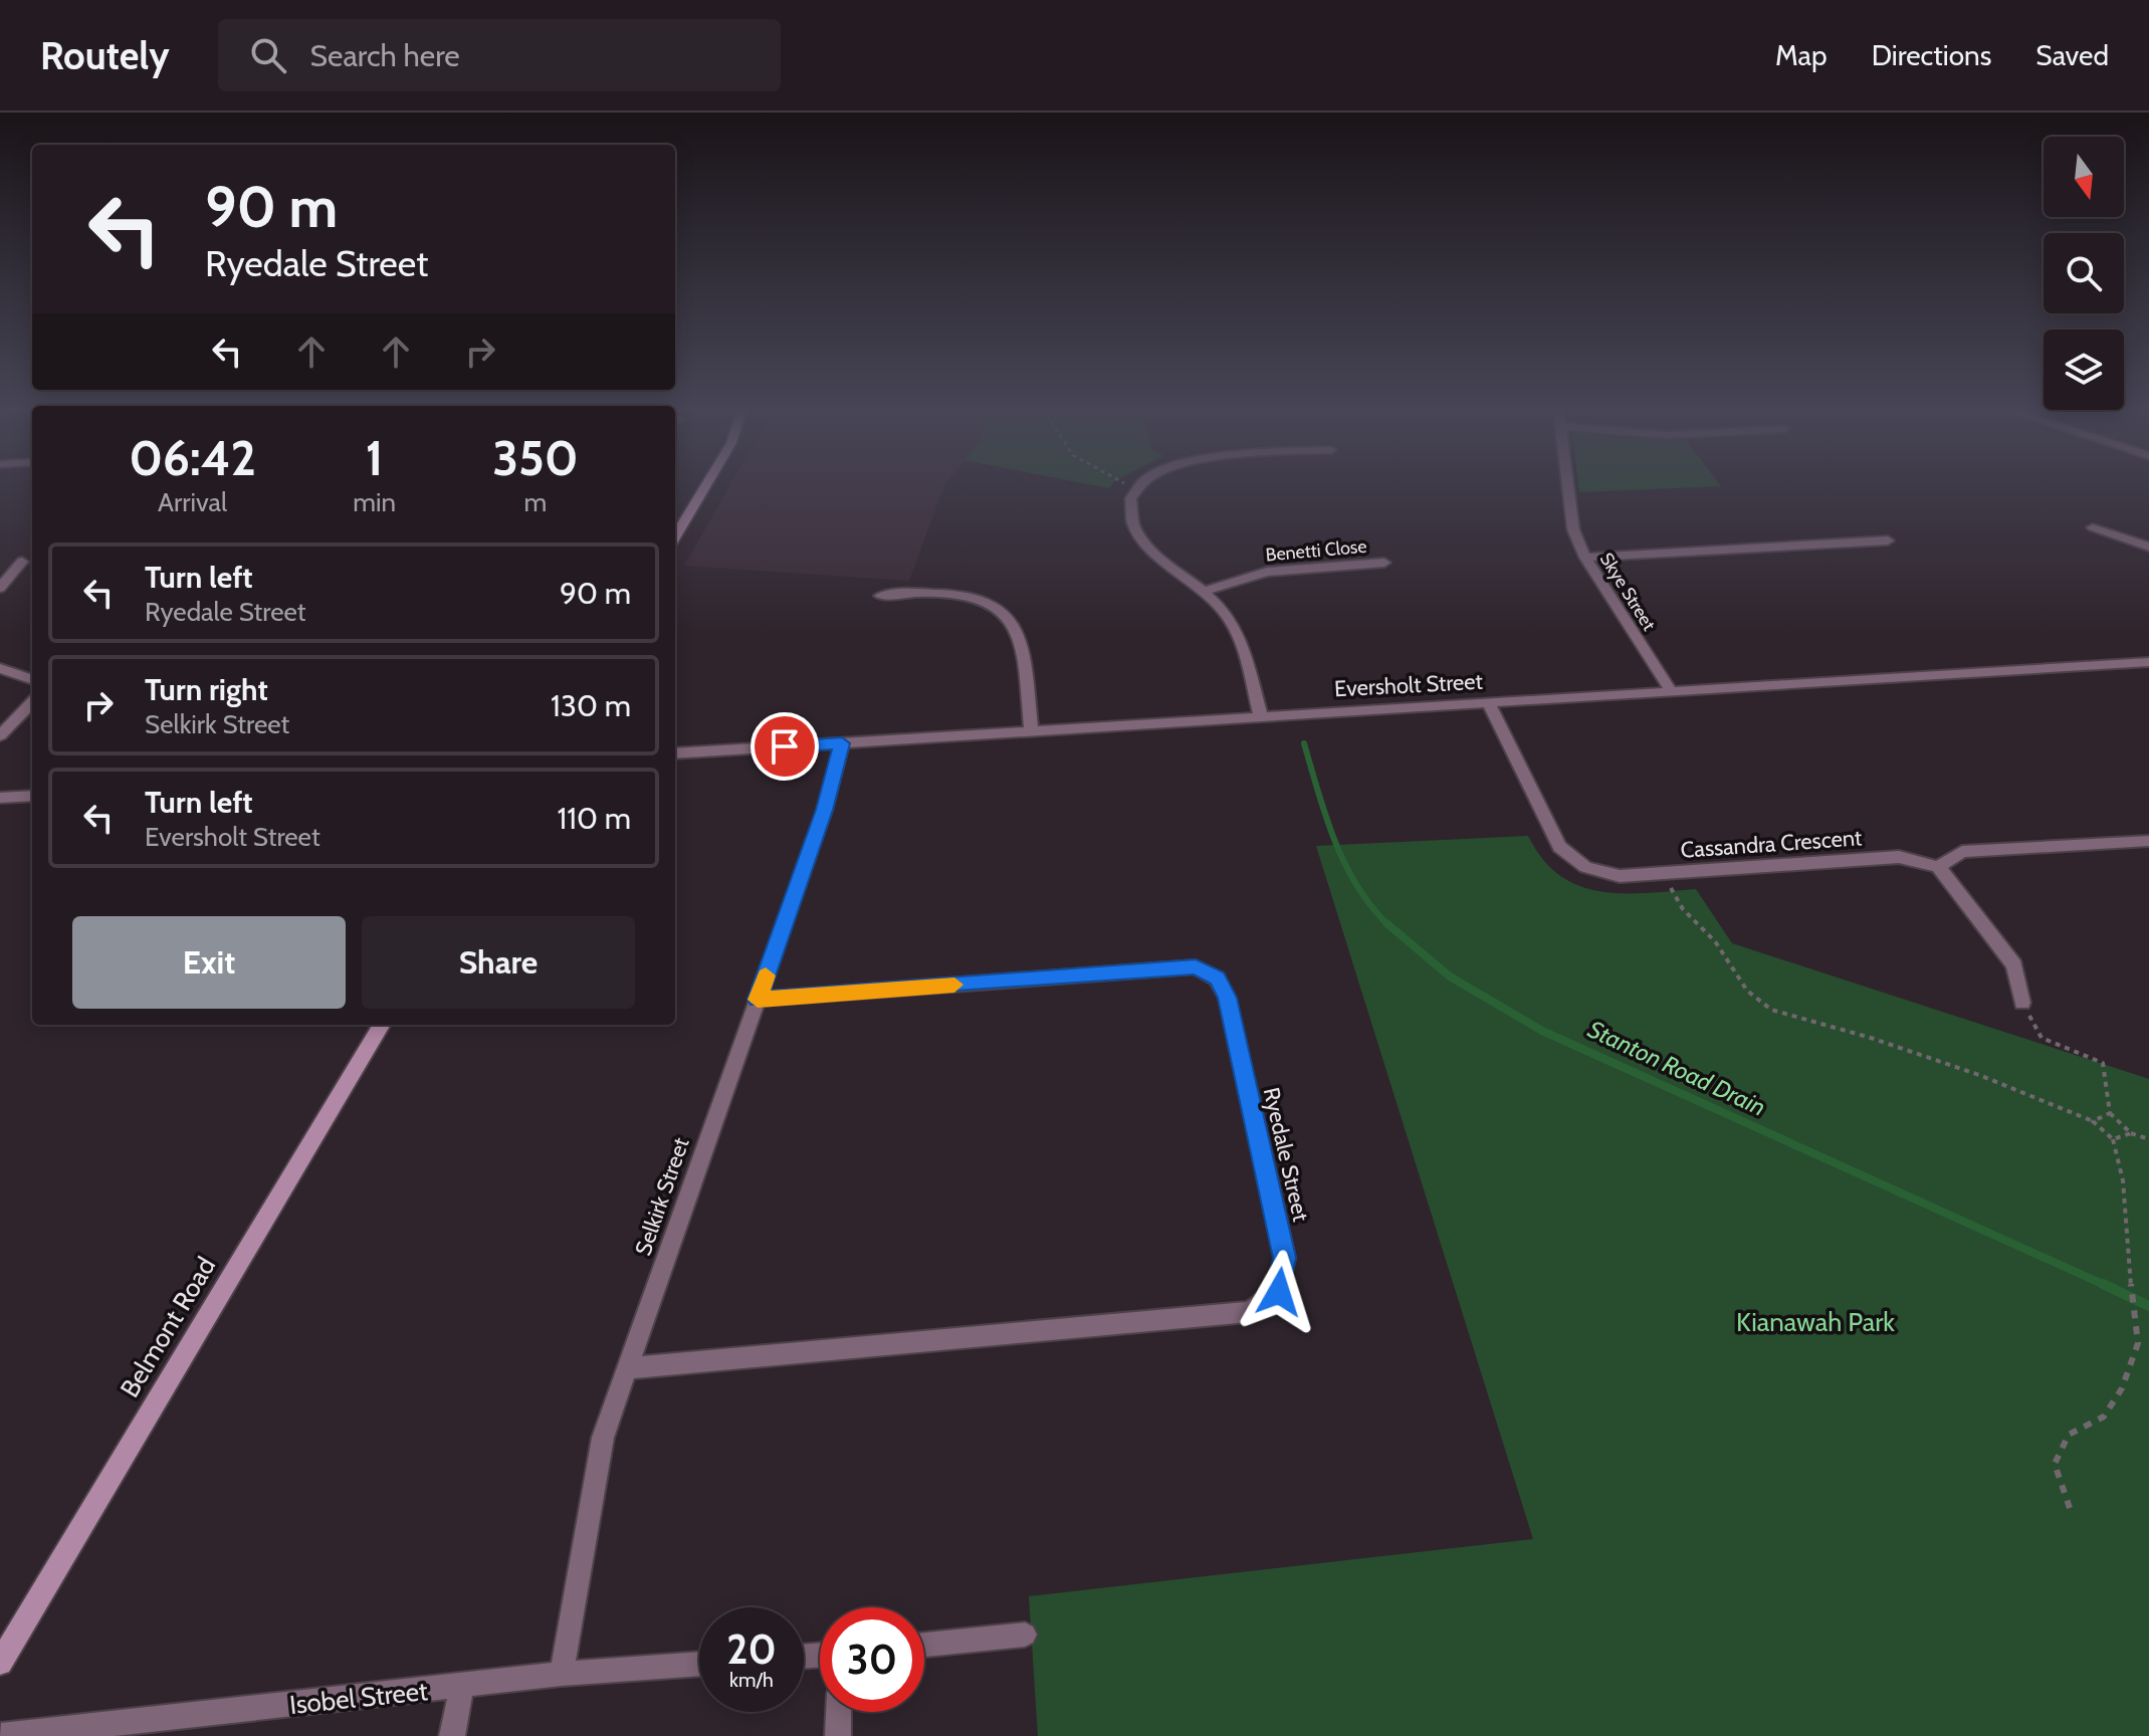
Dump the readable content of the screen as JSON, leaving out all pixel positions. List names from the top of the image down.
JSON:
{
  "streets": {
    "main road": ["Belmont Road"],
    "street": [
      "Benetti Close",
      "Skye Street",
      "Eversholt Street",
      "Cassandra Crescent",
      "Ryedale Street",
      "Selkirk Street",
      "Isobel Street"
    ]
  },
  "crossings": [
    ["Skye Street", "Eversholt Street"],
    ["Eversholt Street", "Cassandra Crescent"],
    ["Eversholt Street", "Selkirk Street"],
    ["Ryedale Street", "Selkirk Street"],
    ["Selkirk Street", "Isobel Street"]
  ],
  "water": ["Stanton Road Drain"],
  "parks": ["Kianawah Park"],
  "north": "bottom",
  "page": {
    "header": "Routely",
    "search": "Search here",
    "nav": ["Map", "Directions", "Saved"],
    "turn": ["90 m", "Ryedale Street"],
    "eta": [
      "06:42",
      "Arrival",
      "1",
      "min",
      "350",
      "m"
    ],
    "list": [
      {
        "name": "Turn left",
        "note": "Ryedale Street",
        "value": "90 m"
      },
      {
        "name": "Turn right",
        "note": "Selkirk Street",
        "value": "130 m"
      },
      {
        "name": "Turn left",
        "note": "Eversholt Street",
        "value": "110 m"
      }
    ],
    "buttons": ["Exit", "Share"],
    "speed": "20 km/h",
    "limit": "30"
  }
}
